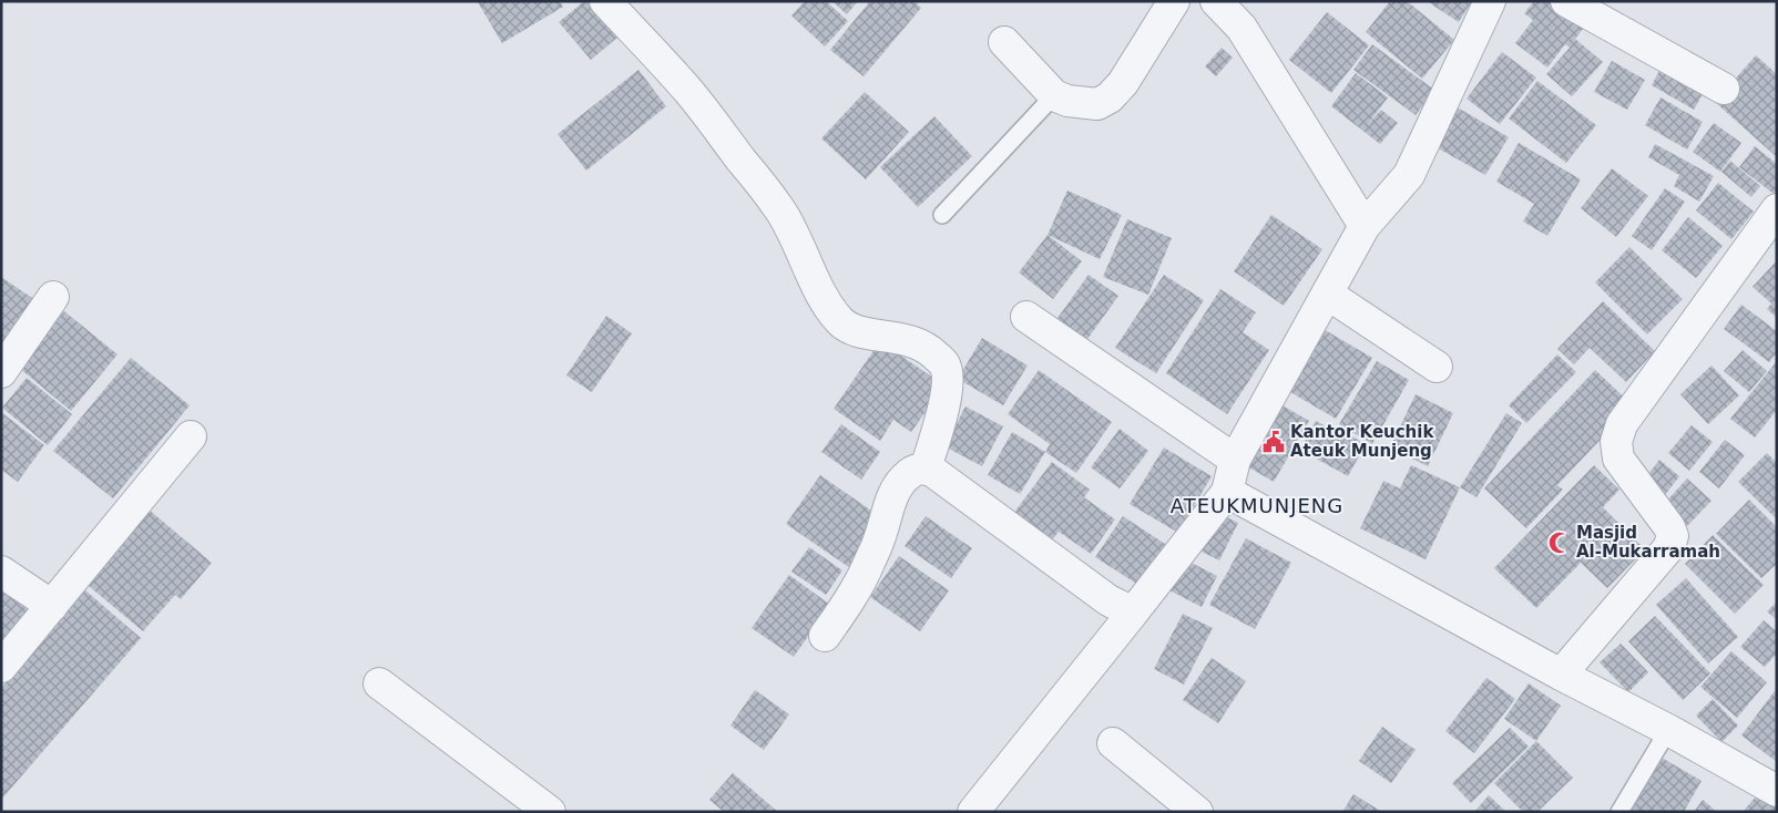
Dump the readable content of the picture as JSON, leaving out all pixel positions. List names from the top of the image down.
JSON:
{
  "districts": ["ATEUKMUNJENG"],
  "places": {
    "public building": ["Kantor Keuchik Ateuk Munjeng"],
    "mosque": ["Masjid Al-Mukarramah"]
  }
}
